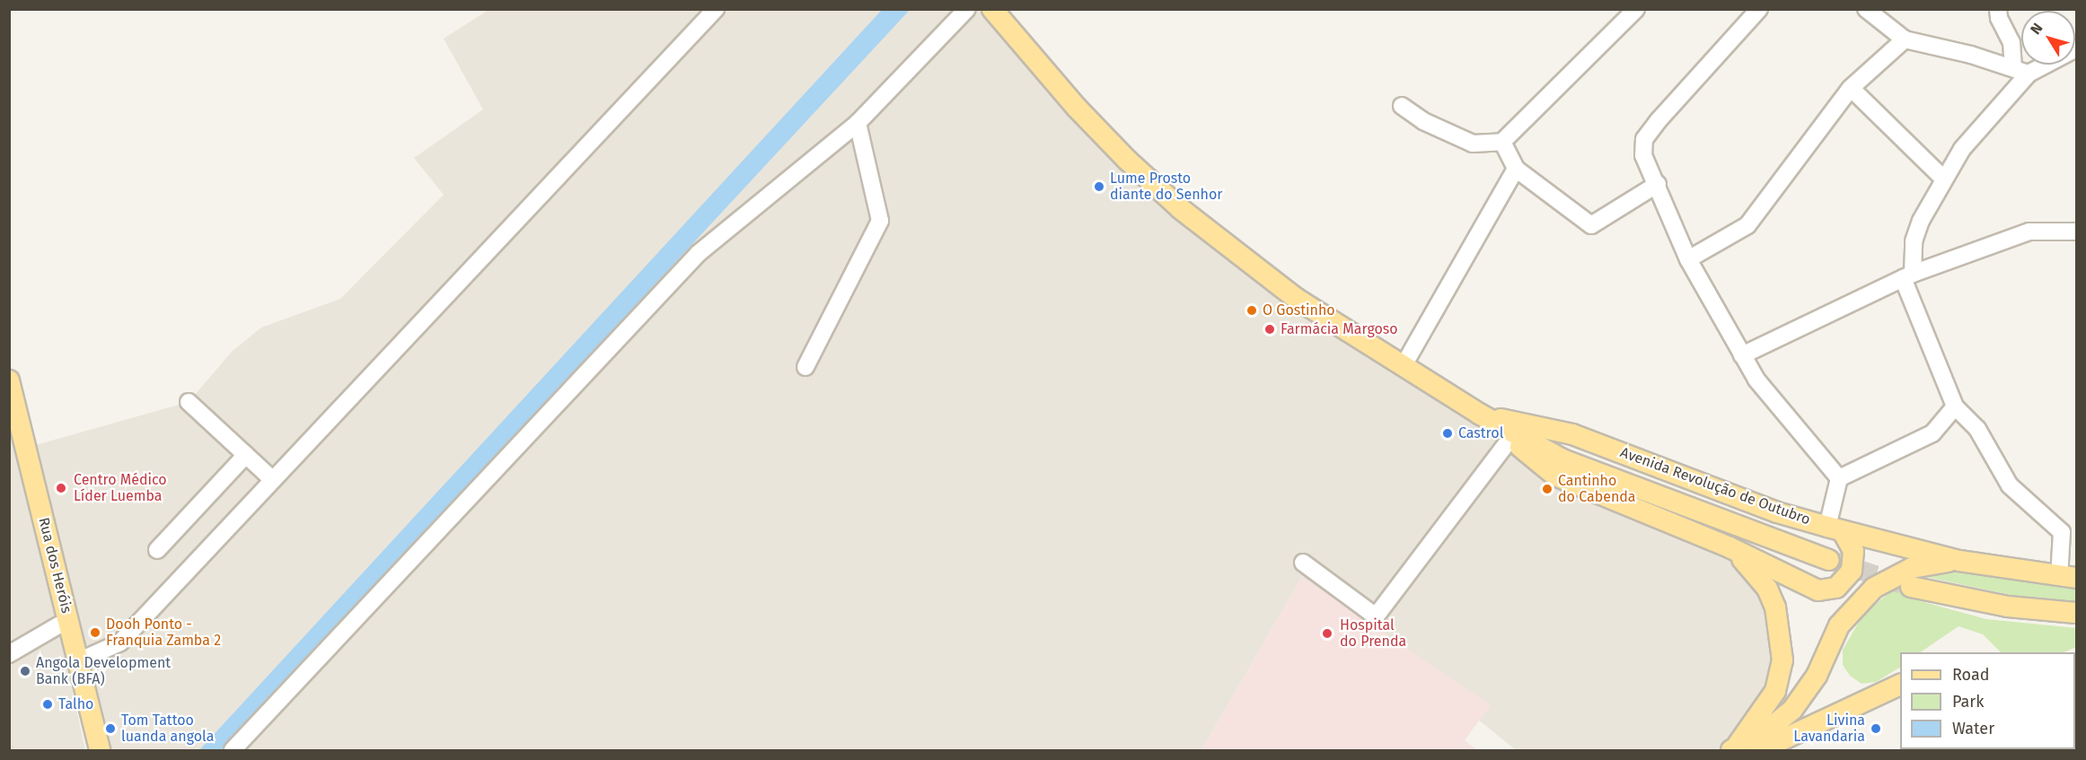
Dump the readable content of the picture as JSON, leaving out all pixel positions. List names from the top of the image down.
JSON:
{
  "streets": {
    "main road": ["Avenida Revolução de Outubro", "Rua dos Heróis"]
  },
  "places": [
    "Lume Prosto diante do Senhor",
    "O Gostinho",
    "Farmácia Margoso",
    "Castrol",
    "Centro Médico Líder Luemba",
    "Cantinho do Cabenda",
    "Dooh Ponto - Franquia Zamba 2",
    "Hospital do Prenda",
    "Angola Development Bank (BFA)",
    "Talho",
    "Tom Tattoo luanda angola",
    "Livina Lavandaria"
  ],
  "legend": ["Road", "Park", "Water"],
  "north": "top left"
}
